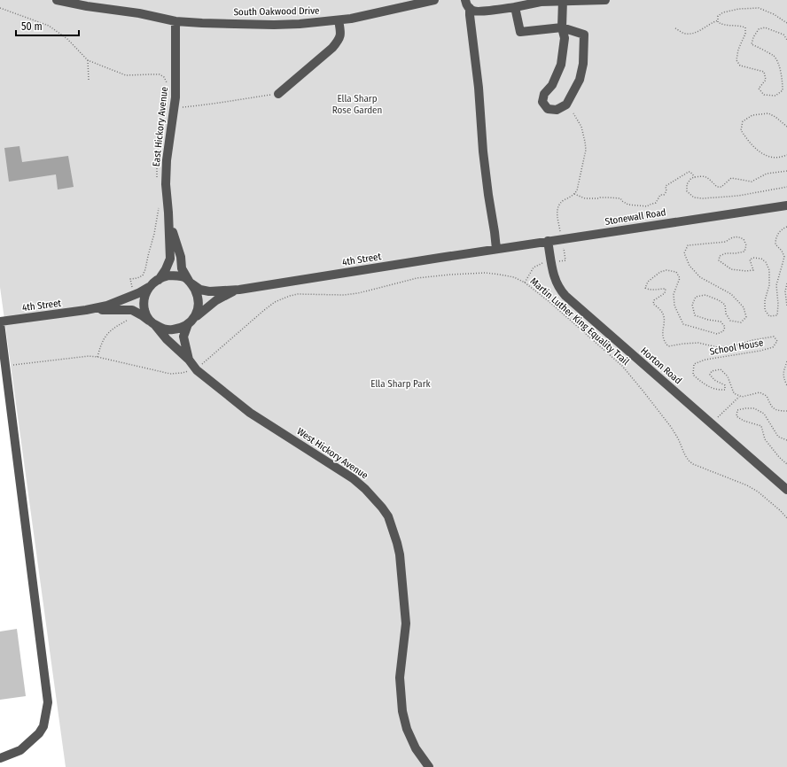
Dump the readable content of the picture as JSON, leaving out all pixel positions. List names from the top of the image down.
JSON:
{
  "streets": {
    "street": [
      "South Oakwood Drive",
      "East Hickory Avenue",
      "Stonewall Road",
      "4th Street",
      "Horton Road",
      "West Hickory Avenue"
    ],
    "path": ["Martin Luther King Equality Trail", "School House"]
  },
  "crossings": [
    ["South Oakwood Drive", "East Hickory Avenue"],
    ["East Hickory Avenue", "4th Street"],
    ["East Hickory Avenue", "West Hickory Avenue"],
    ["Stonewall Road", "4th Street"],
    ["Stonewall Road", "Horton Road"],
    ["4th Street", "West Hickory Avenue"]
  ],
  "parks": ["Ella Sharp Rose Garden", "Ella Sharp Park"],
  "scale_bar": "50 m"
}
